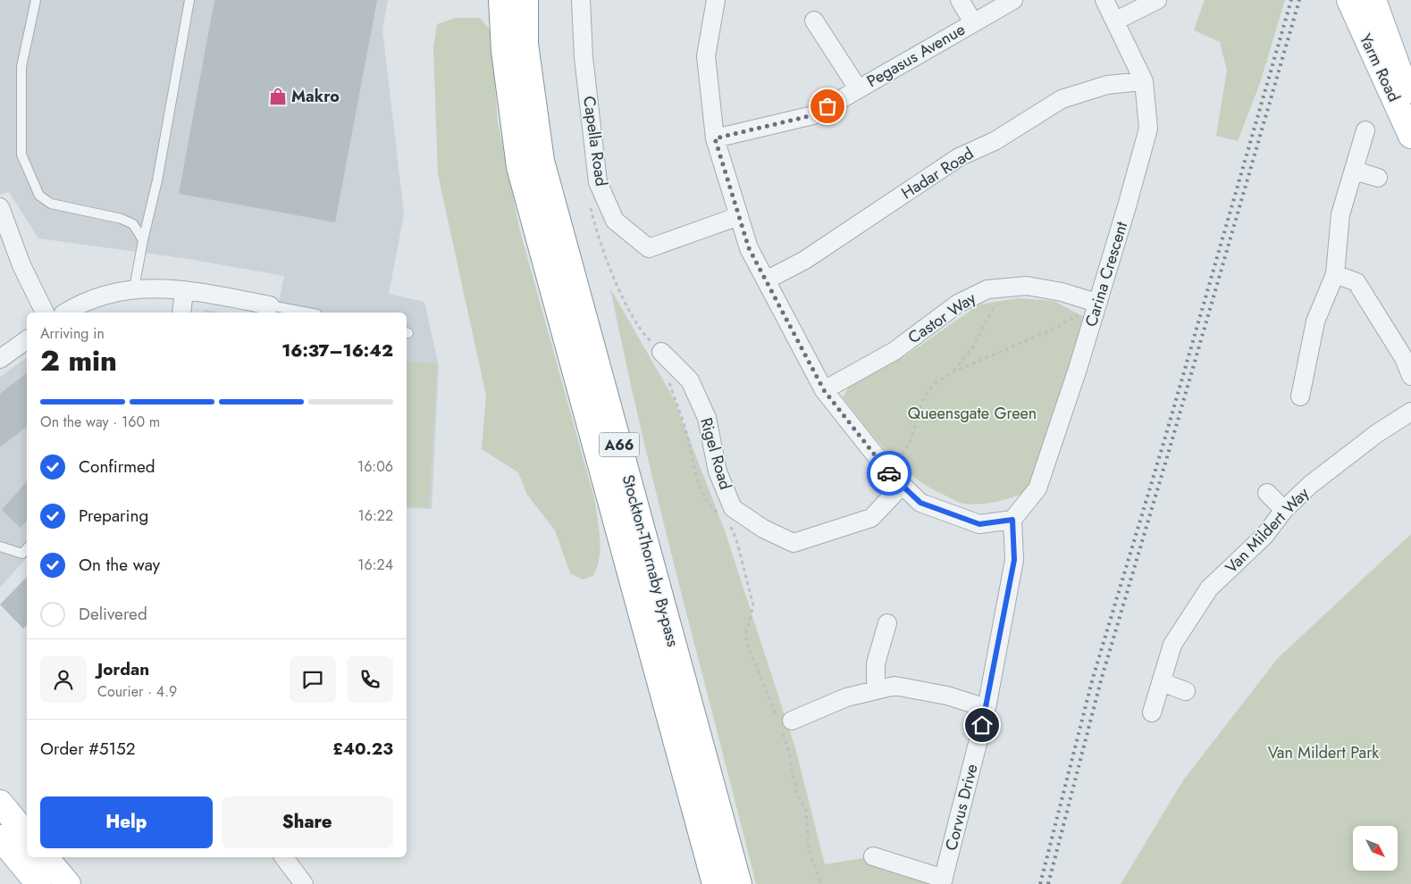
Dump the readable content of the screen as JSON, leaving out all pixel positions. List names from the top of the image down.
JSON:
{
  "streets": {
    "main road": ["Yarm Road", "A66", "Stockton-Thornaby By-pass"],
    "street": [
      "Pegasus Avenue",
      "Capella Road",
      "Hadar Road",
      "Carina Crescent",
      "Castor Way",
      "Rigel Road",
      "Van Mildert Way",
      "Corvus Drive"
    ]
  },
  "crossings": [
    ["Hadar Road", "Carina Crescent"],
    ["Carina Crescent", "Castor Way"],
    ["Carina Crescent", "Corvus Drive"]
  ],
  "parks": ["Queensgate Green", "Van Mildert Park"],
  "places": {
    "shop": ["Makro"]
  },
  "north": "bottom right",
  "page": {
    "heading": ["2 min", "Arriving in", "16:37–16:42"],
    "panel": [
      "Jordan",
      "Courier · 4.9",
      "Order #5152",
      "£40.23"
    ],
    "bar": "On the way · 160 m",
    "list": [
      ["Confirmed", "16:06"],
      ["Preparing", "16:22"],
      ["On the way", "16:24"],
      "Delivered"
    ],
    "buttons": ["Help", "Share"]
  }
}
